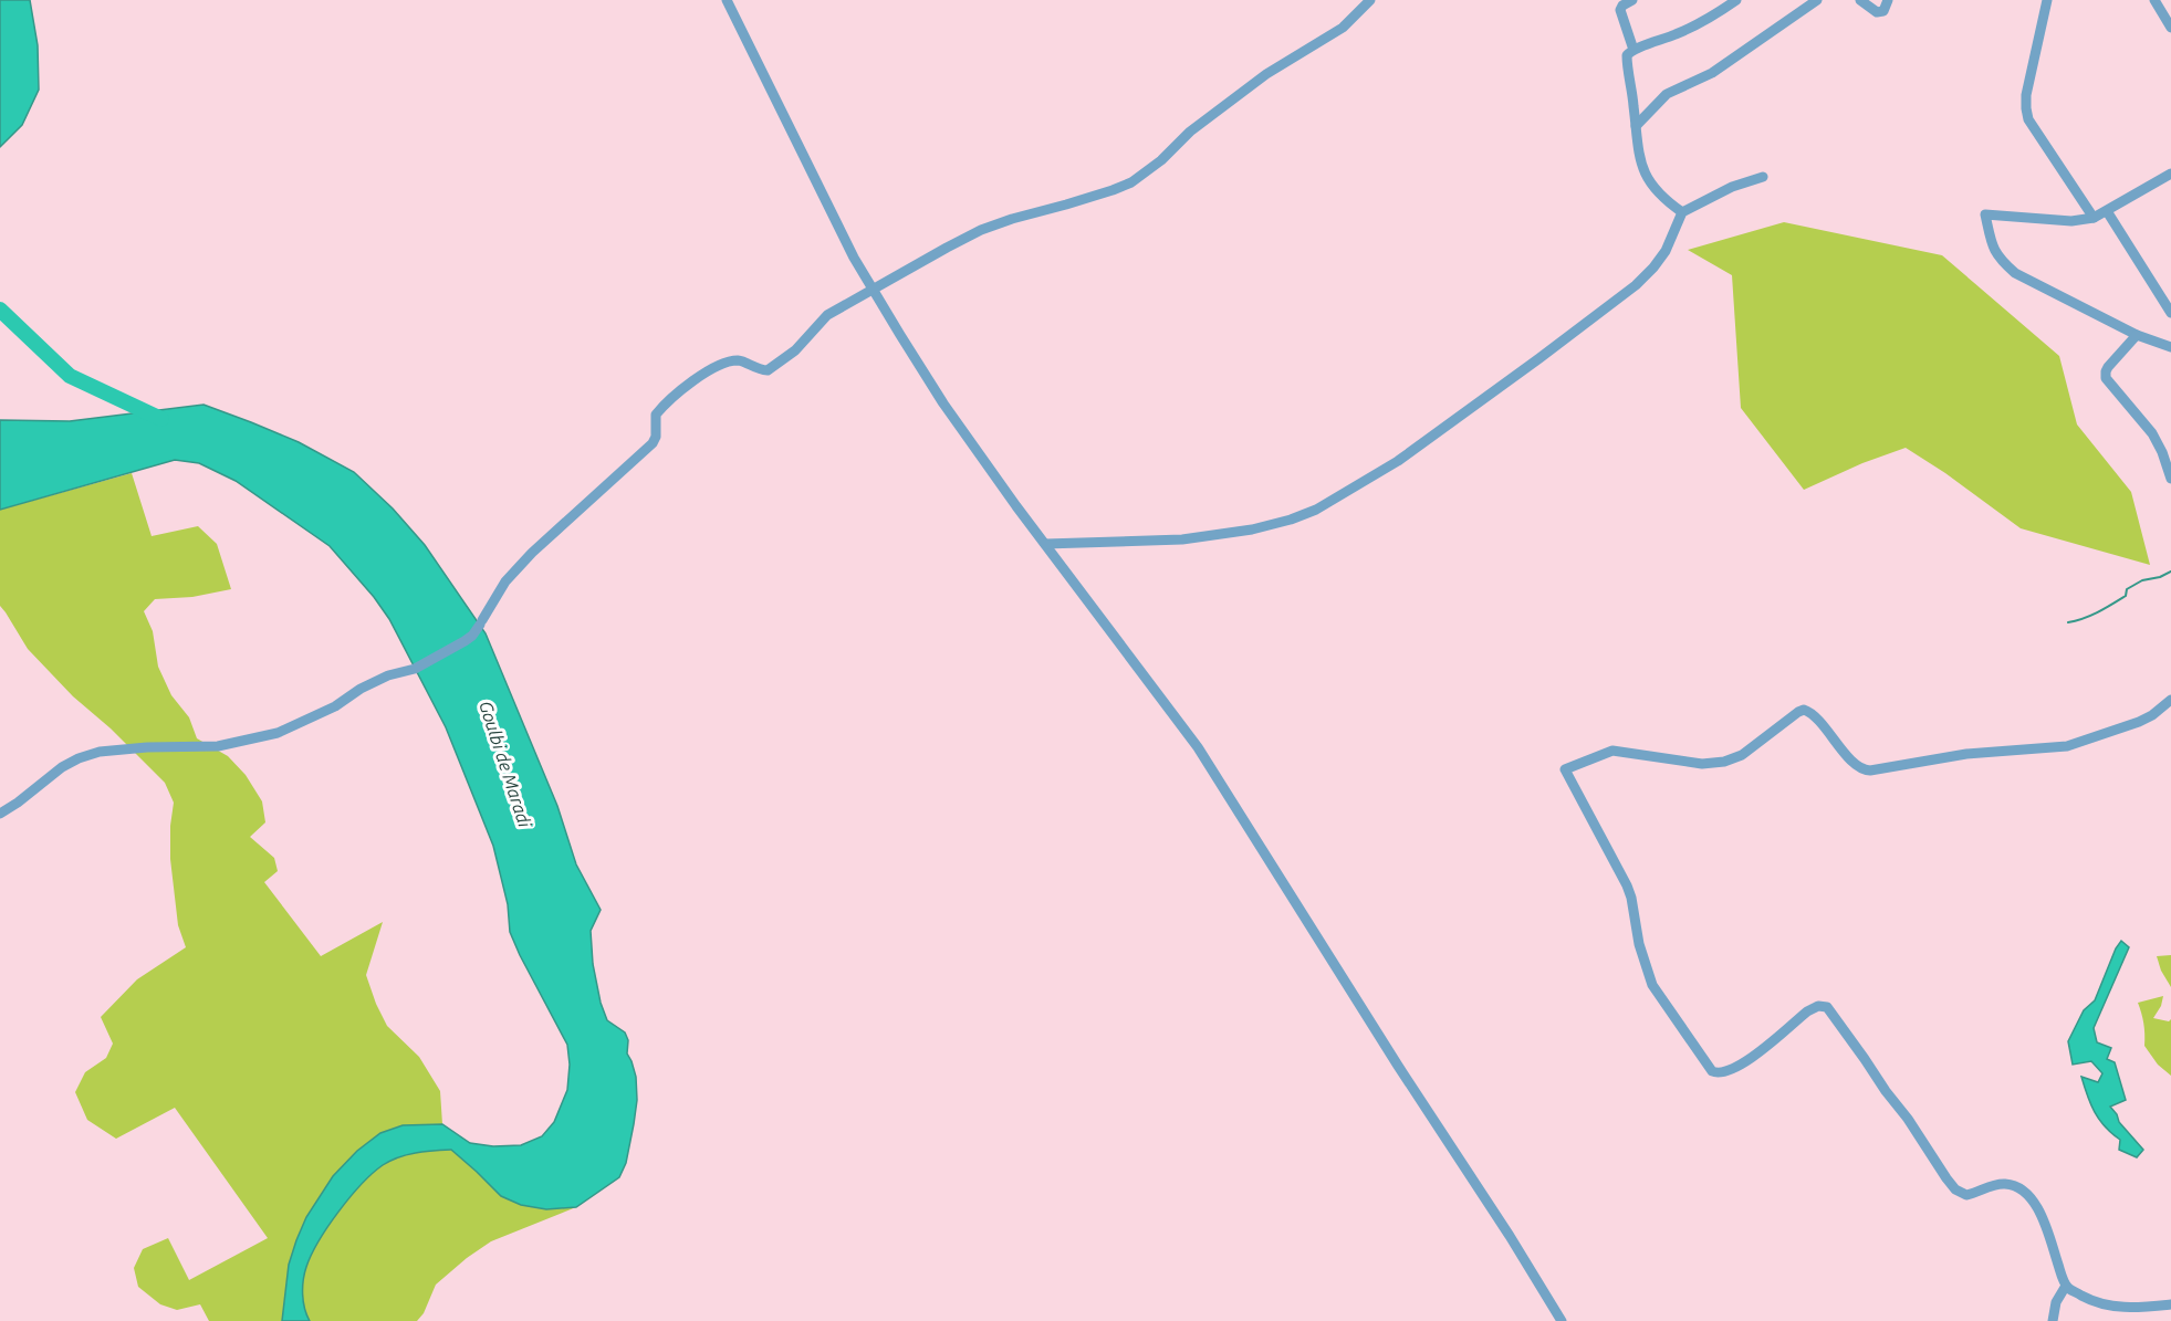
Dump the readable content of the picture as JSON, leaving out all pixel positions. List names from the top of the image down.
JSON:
{
  "water": ["Goulbi de Maradi"]
}
